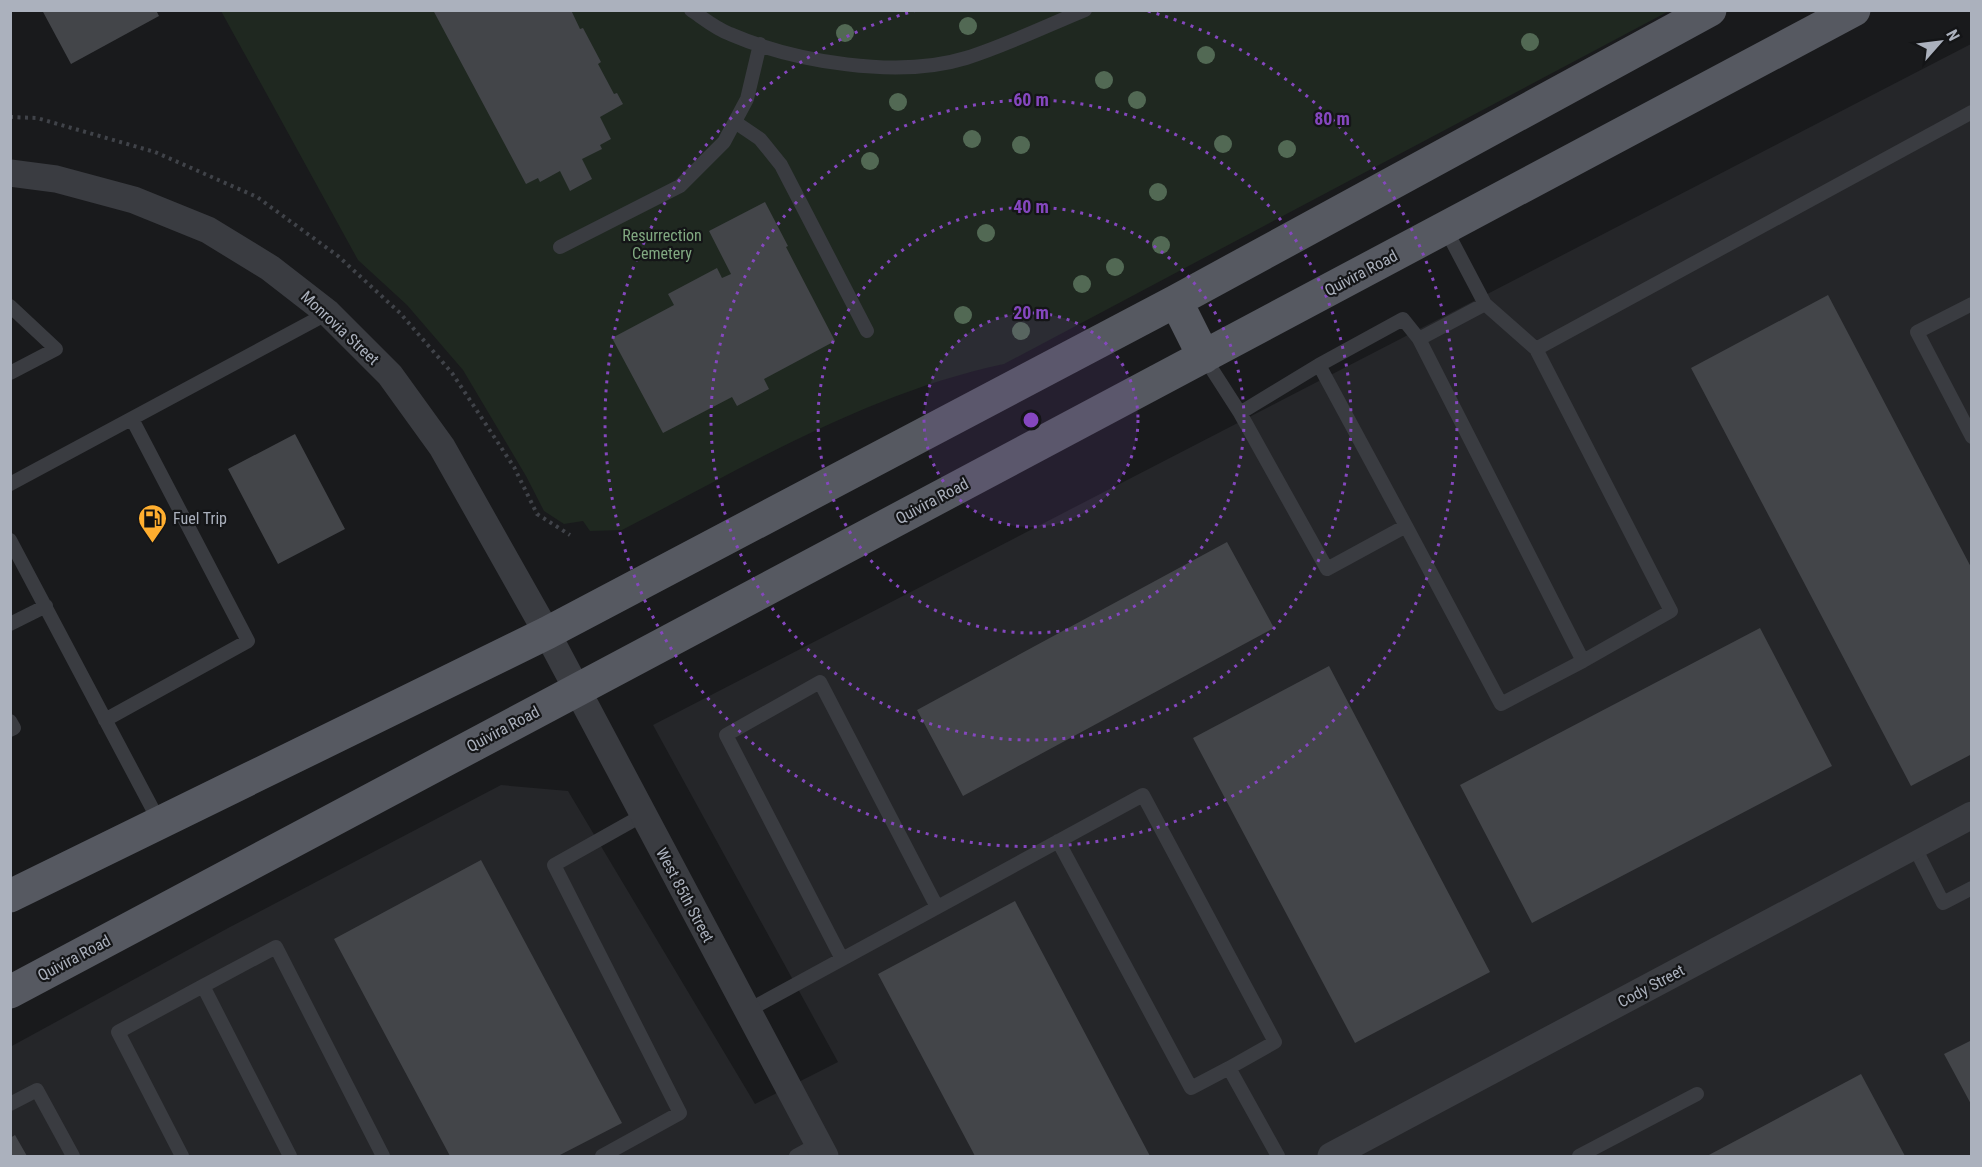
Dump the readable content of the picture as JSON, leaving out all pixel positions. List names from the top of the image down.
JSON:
{
  "streets": {
    "main road": ["Quivira Road"],
    "street": ["Monrovia Street", "West 85th Street", "Cody Street"]
  },
  "crossings": [
    ["Quivira Road", "West 85th Street"],
    ["Monrovia Street", "West 85th Street"]
  ],
  "parks": ["Resurrection Cemetery"],
  "places": {
    "fuel station": ["Fuel Trip"]
  },
  "north": "top right",
  "rings": [
    "60 m",
    "80 m",
    "40 m",
    "20 m"
  ]
}
